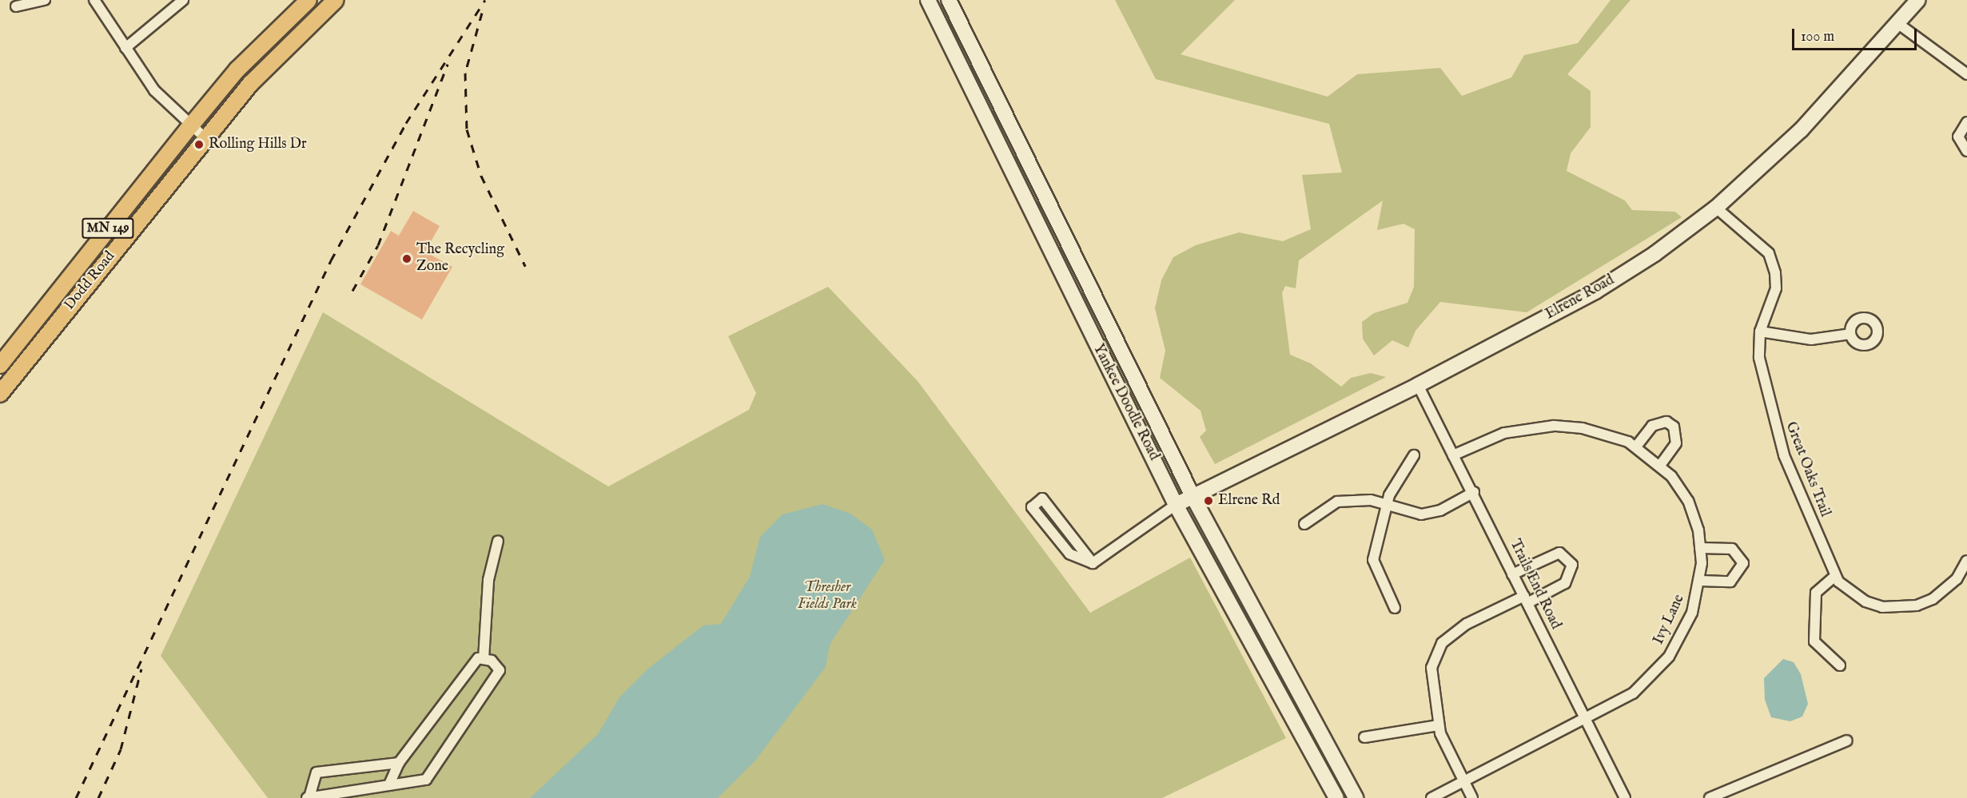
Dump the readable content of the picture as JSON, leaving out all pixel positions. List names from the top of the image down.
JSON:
{
  "streets": {
    "main road": [
      "MN 149",
      "Dodd Road",
      "Elrene Road",
      "Yankee Doodle Road"
    ],
    "street": ["Great Oaks Trail", "Trails End Road", "Ivy Lane"]
  },
  "crossings": [
    ["Elrene Road", "Yankee Doodle Road"],
    ["Elrene Road", "Great Oaks Trail"],
    ["Elrene Road", "Trails End Road"],
    ["Trails End Road", "Ivy Lane"]
  ],
  "parks": ["Thresher Fields Park"],
  "places": ["Rolling Hills Dr", "The Recycling Zone", "Elrene Rd"],
  "scale_bar": "100 m"
}
